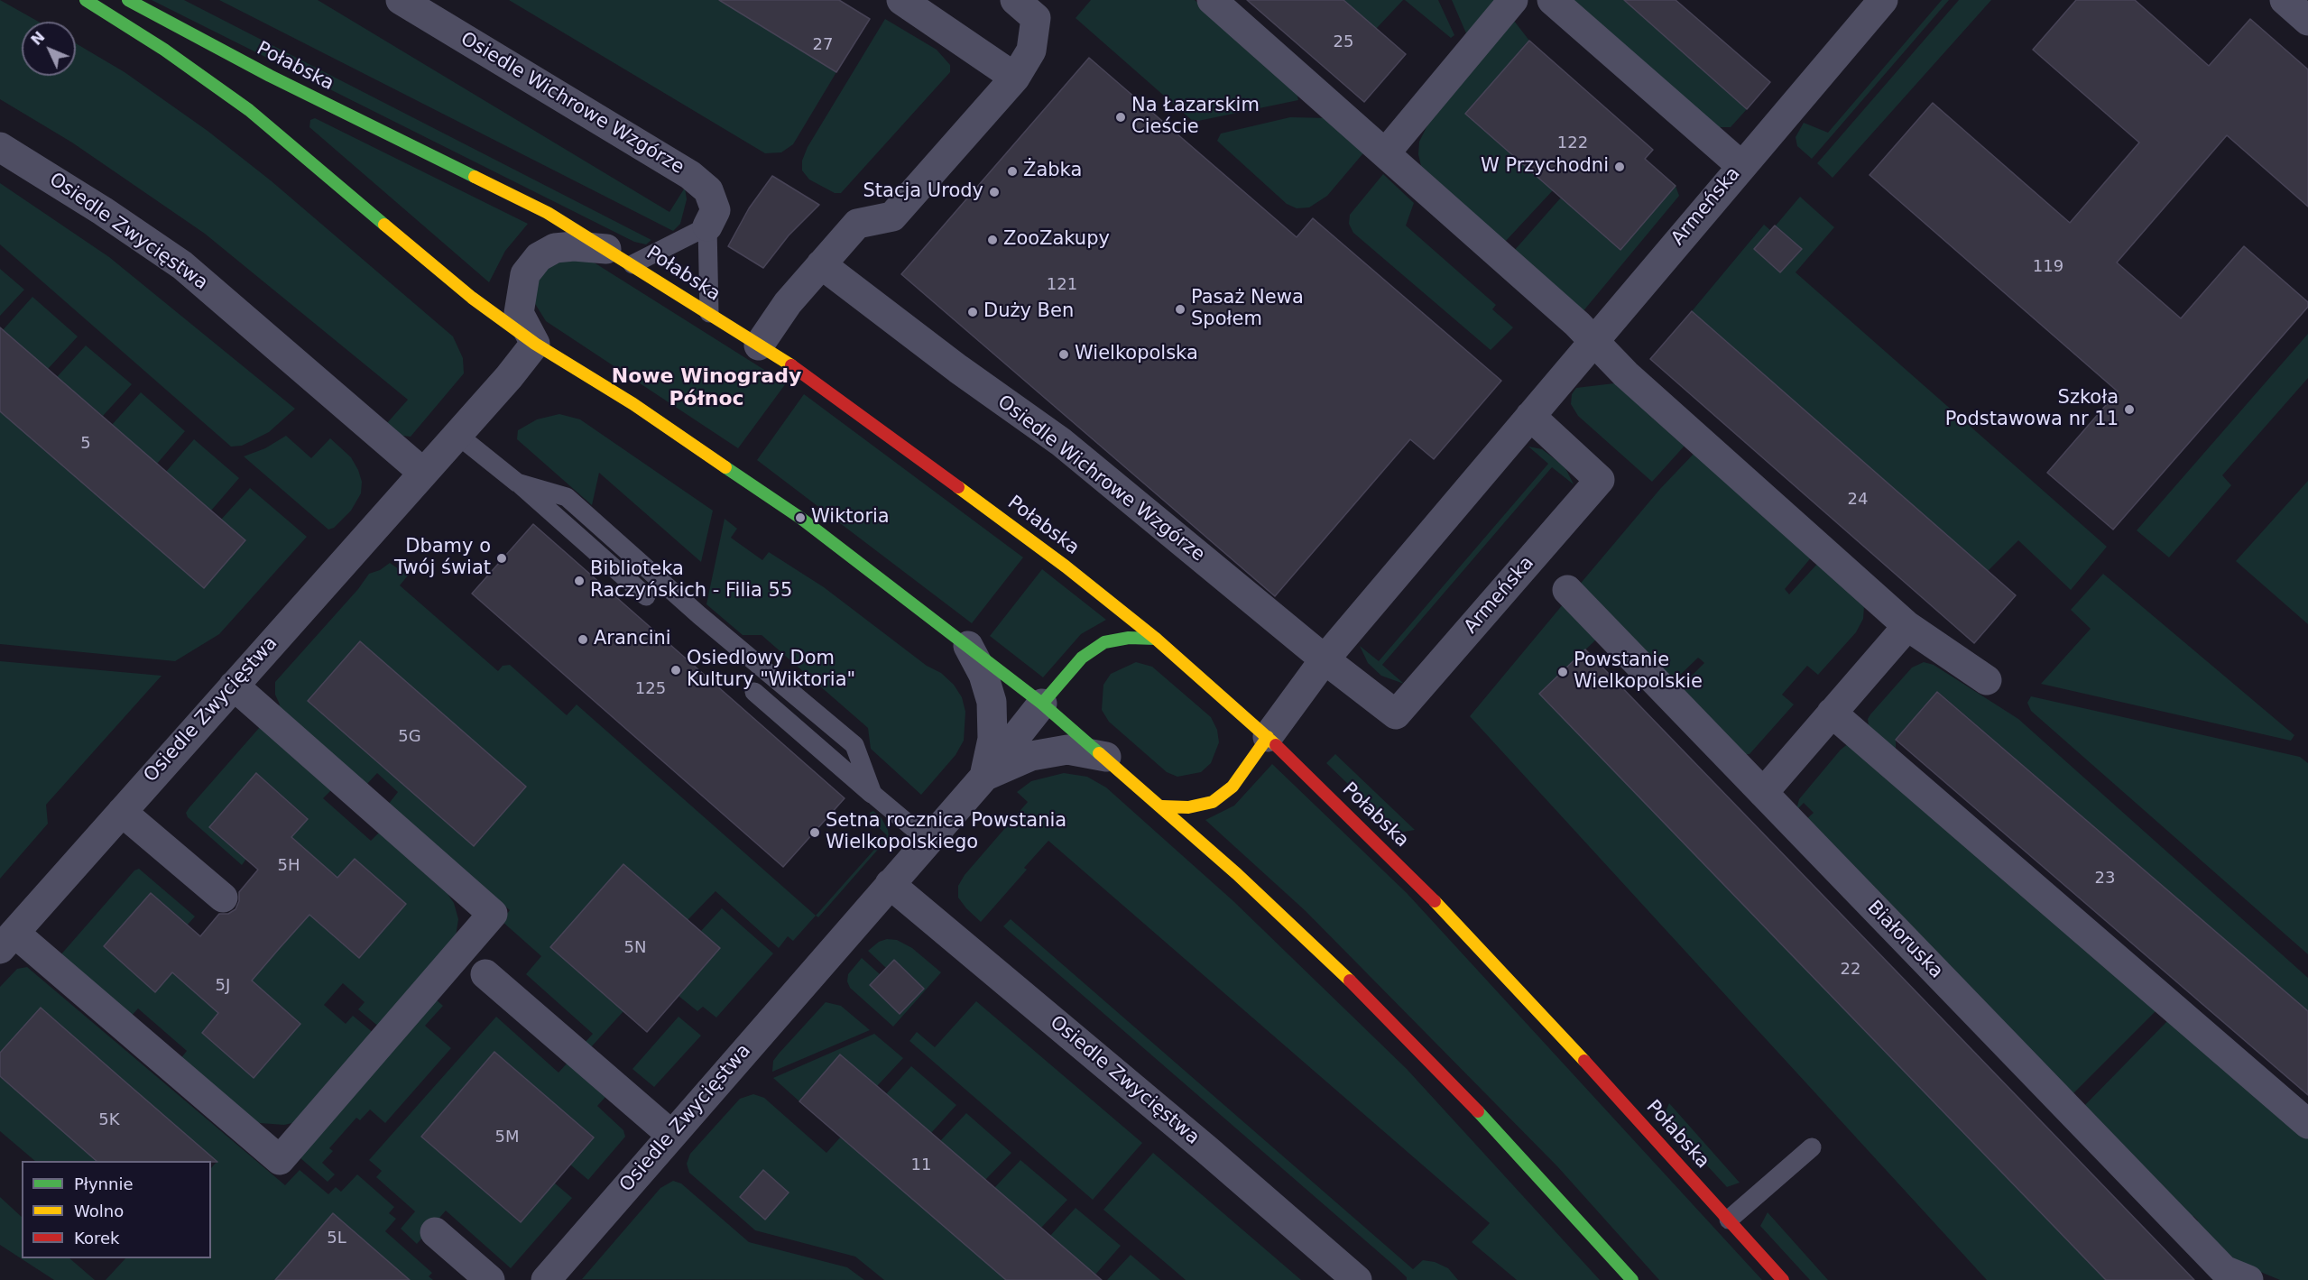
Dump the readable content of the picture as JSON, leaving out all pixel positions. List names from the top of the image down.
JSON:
{
  "streets": {
    "street": [
      "Połabska",
      "Osiedle Wichrowe Wzgórze",
      "Armeńska",
      "Osiedle Zwycięstwa",
      "Białoruska"
    ]
  },
  "crossings": [
    ["Połabska", "Armeńska"],
    ["Osiedle Wichrowe Wzgórze", "Armeńska"]
  ],
  "districts": ["Nowe Winogrady Północ"],
  "places": [
    "Na Łazarskim Cieście",
    "W Przychodni",
    "Żabka",
    "Stacja Urody",
    "ZooZakupy",
    "Pasaż Newa Społem",
    "Duży Ben",
    "Wielkopolska",
    "Szkoła Podstawowa nr 11",
    "Wiktoria",
    "Dbamy o Twój świat",
    "Biblioteka Raczyńskich - Filia 55",
    "Arancini",
    "Osiedlowy Dom Kultury \"Wiktoria\"",
    "Powstanie Wielkopolskie",
    "Setna rocznica Powstania Wielkopolskiego"
  ],
  "house_numbers": [
    "25",
    "27",
    "122",
    "119",
    "121",
    "5",
    "24",
    "125",
    "5G",
    "5H",
    "23",
    "5N",
    "22",
    "5J",
    "5K",
    "5M",
    "11",
    "5L"
  ],
  "legend": ["Płynnie", "Wolno", "Korek"],
  "north": "top left"
}
